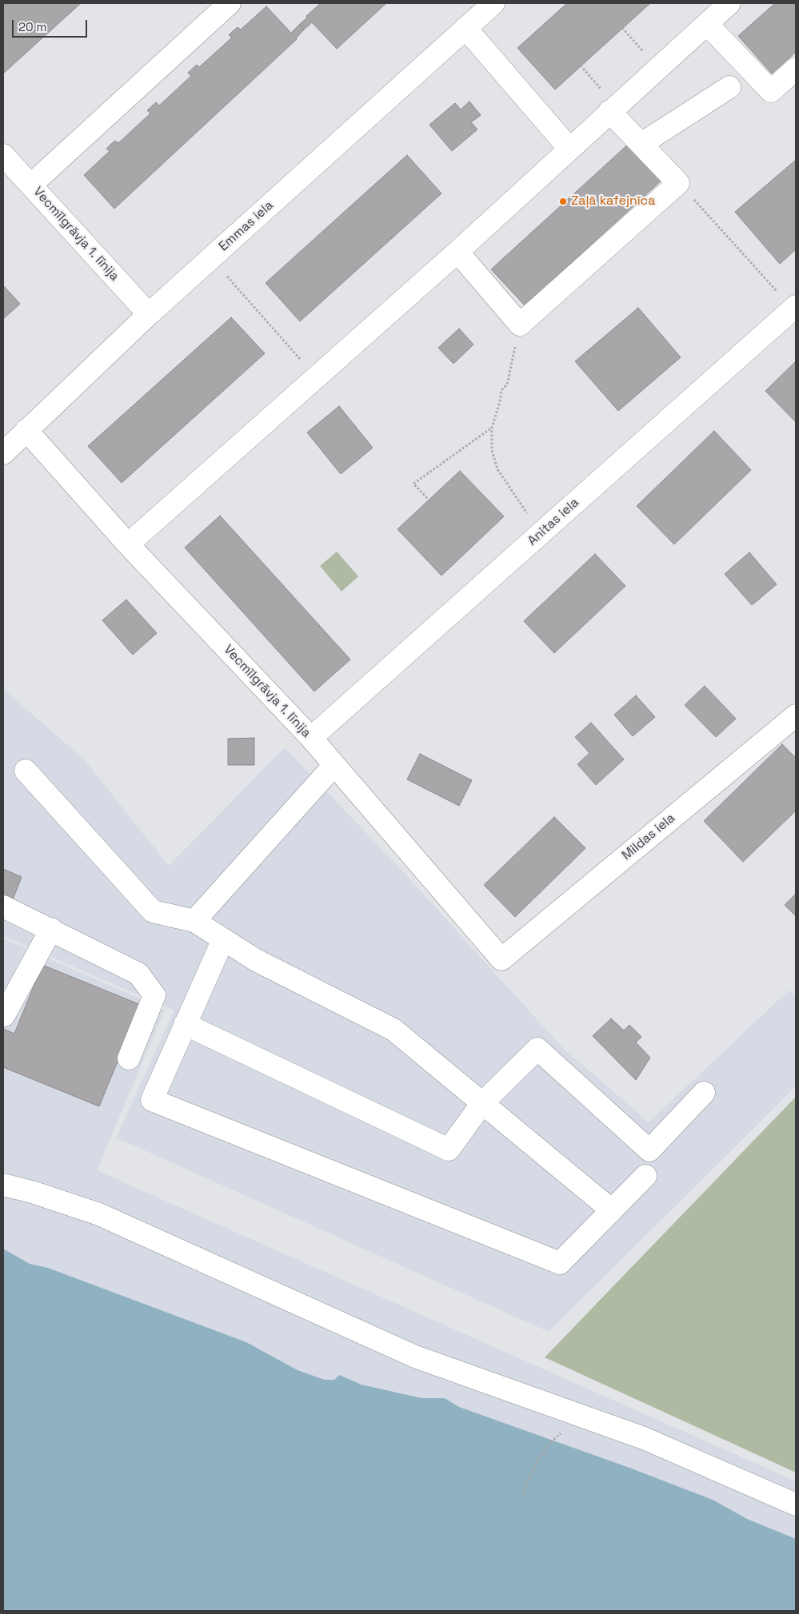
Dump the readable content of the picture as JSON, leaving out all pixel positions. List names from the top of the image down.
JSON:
{
  "streets": {
    "street": [
      "Emmas iela",
      "Vecmīlgrāvja 1. līnija",
      "Anitas iela",
      "Mildas iela"
    ]
  },
  "crossings": [
    ["Emmas iela", "Vecmīlgrāvja 1. līnija"],
    ["Vecmīlgrāvja 1. līnija", "Anitas iela"],
    ["Vecmīlgrāvja 1. līnija", "Mildas iela"]
  ],
  "places": ["Zaļā kafejnīca"],
  "scale_bar": "20 m"
}
